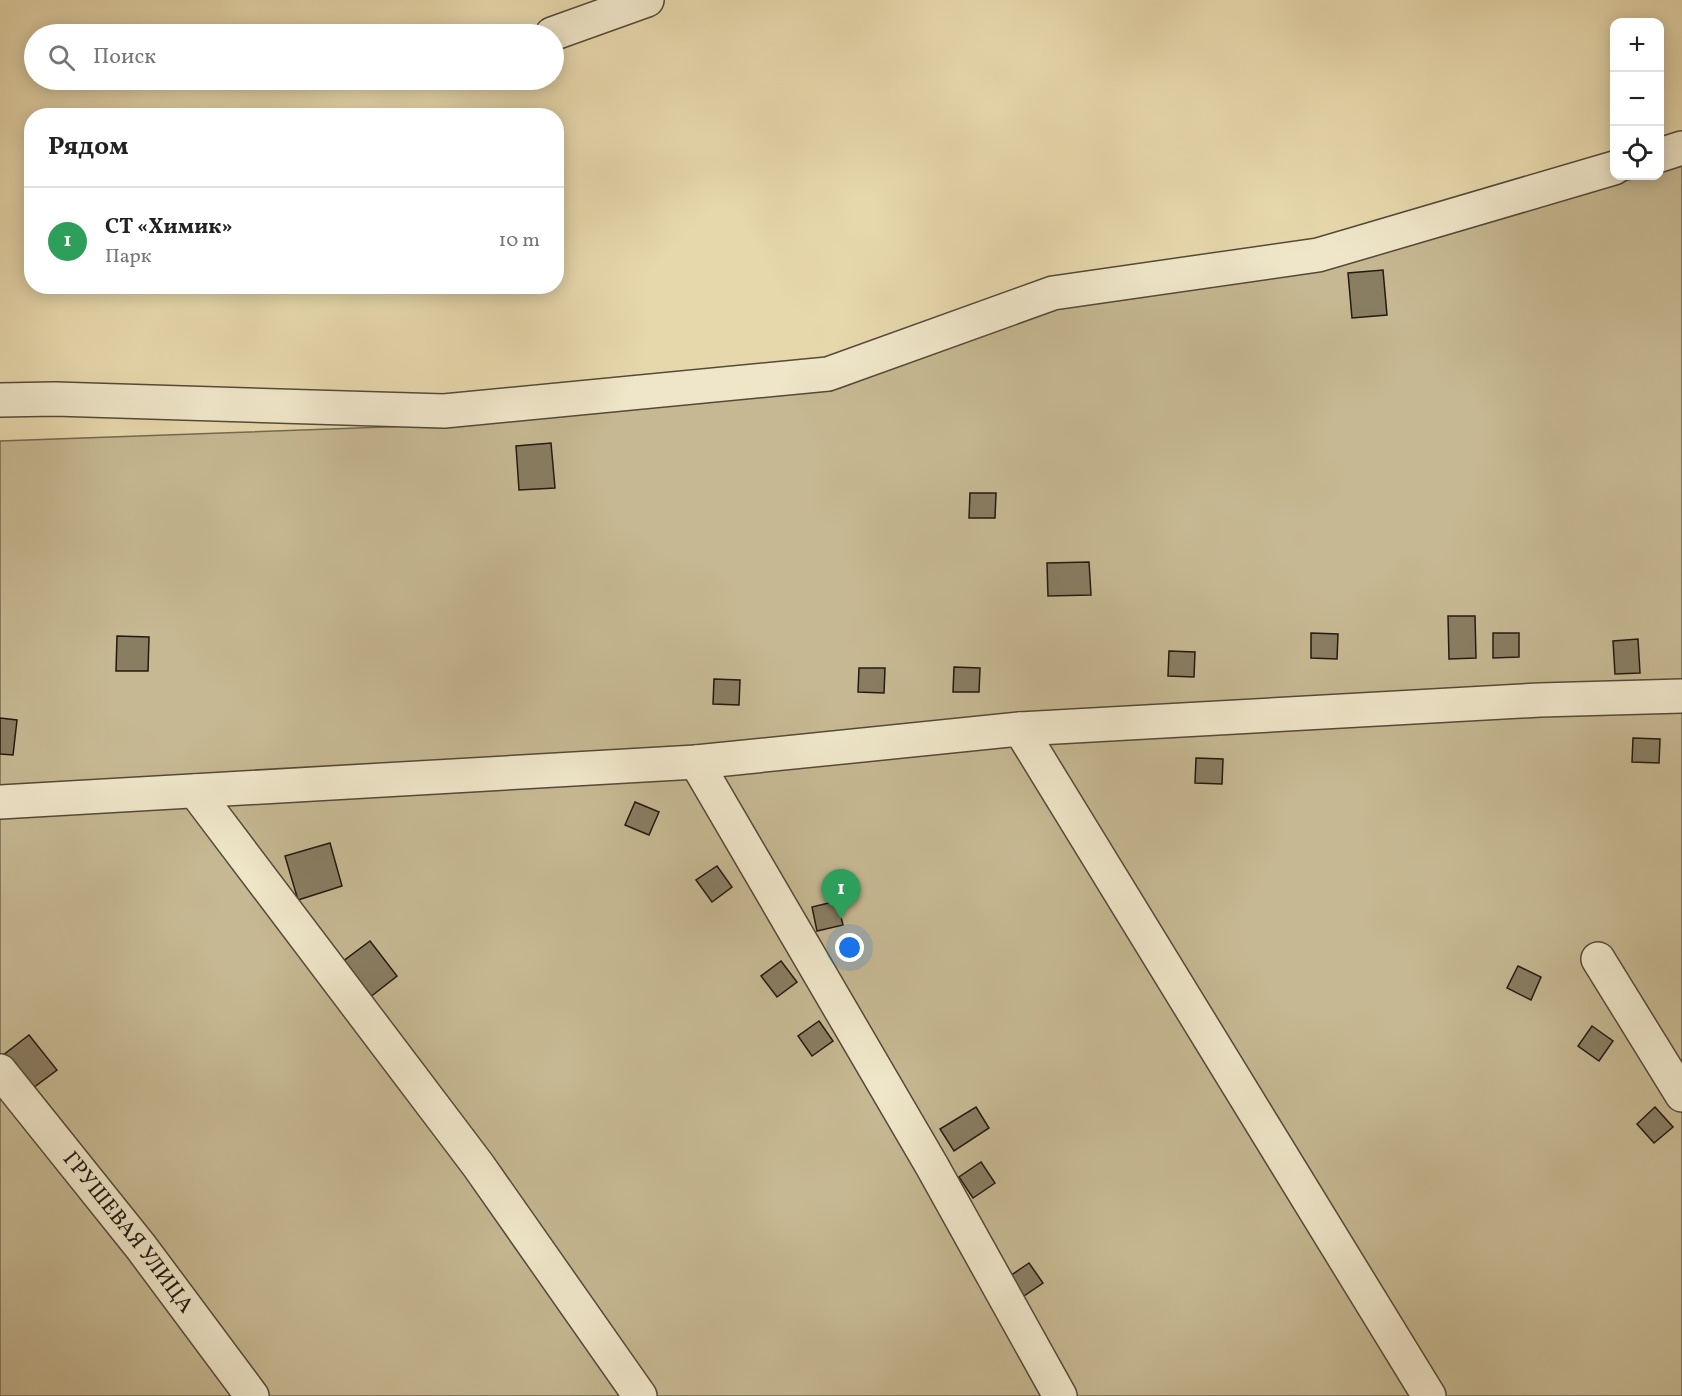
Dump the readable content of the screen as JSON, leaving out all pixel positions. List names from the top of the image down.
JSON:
{
  "streets": {
    "street": ["ГРУШЕВАЯ УЛИЦА"]
  },
  "page": {
    "map_buttons": ["+", "−"],
    "search": "Поиск",
    "heading": "Рядом",
    "list": [
      {
        "mark": "1",
        "name": "СТ «Химик»",
        "note": "Парк",
        "value": "10 m"
      }
    ],
    "pins": "1"
  }
}
